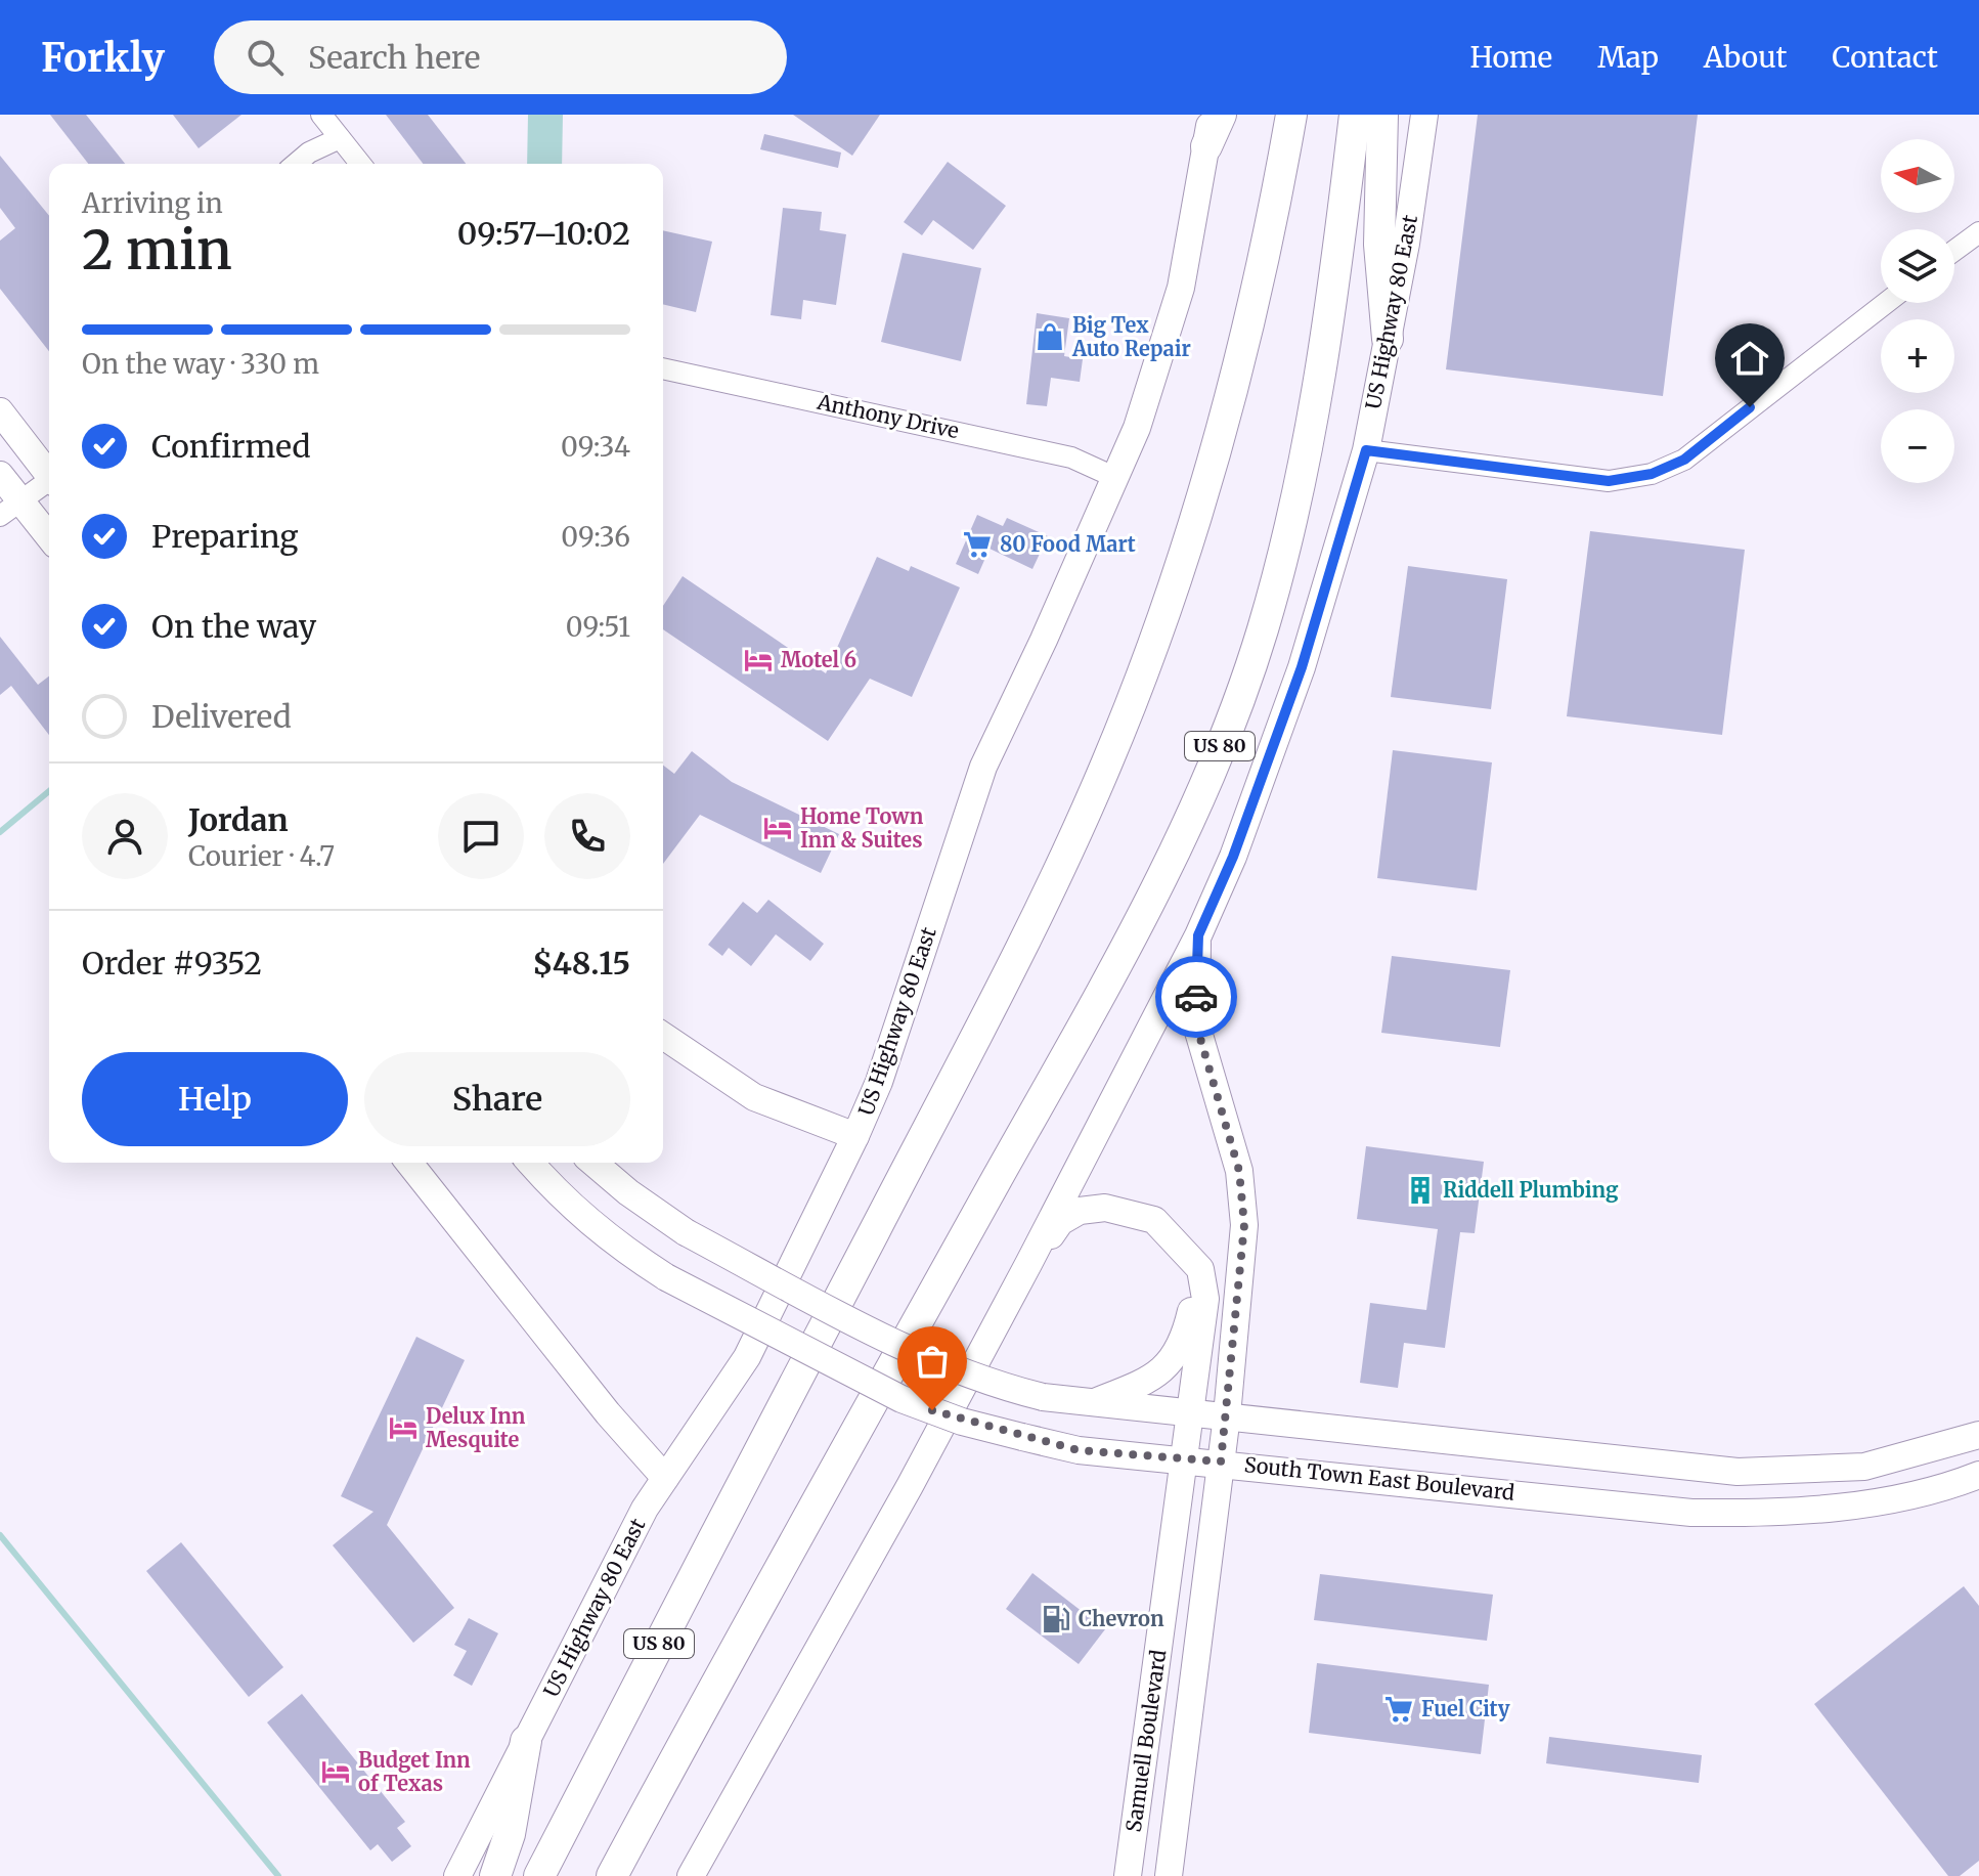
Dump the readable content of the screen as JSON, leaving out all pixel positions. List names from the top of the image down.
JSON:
{
  "streets": {
    "highway": ["US 80"],
    "main road": ["US Highway 80 East", "South Town East Boulevard", "Samuell Boulevard"],
    "street": ["Anthony Drive"]
  },
  "crossings": [
    ["US Highway 80 East", "Anthony Drive"],
    ["US Highway 80 East", "Samuell Boulevard"],
    ["South Town East Boulevard", "Samuell Boulevard"]
  ],
  "places": {
    "shop": ["Big Tex Auto Repair"],
    "supermarket": ["80 Food Mart", "Fuel City"],
    "hotel": [
      "Motel 6",
      "Home Town Inn & Suites",
      "Delux Inn Mesquite",
      "Budget Inn of Texas"
    ],
    "building": ["Riddell Plumbing"],
    "fuel station": ["Chevron"]
  },
  "north": "left",
  "page": {
    "header": "Forkly",
    "search": "Search here",
    "nav": [
      "Home",
      "Map",
      "About",
      "Contact"
    ],
    "map_buttons": ["+", "−"],
    "heading": ["2 min", "Arriving in", "09:57–10:02"],
    "panel": [
      "Jordan",
      "Courier · 4.7",
      "Order #9352",
      "$48.15"
    ],
    "bar": "On the way · 330 m",
    "list": [
      ["Confirmed", "09:34"],
      ["Preparing", "09:36"],
      ["On the way", "09:51"],
      "Delivered"
    ],
    "buttons": ["Help", "Share"]
  }
}
